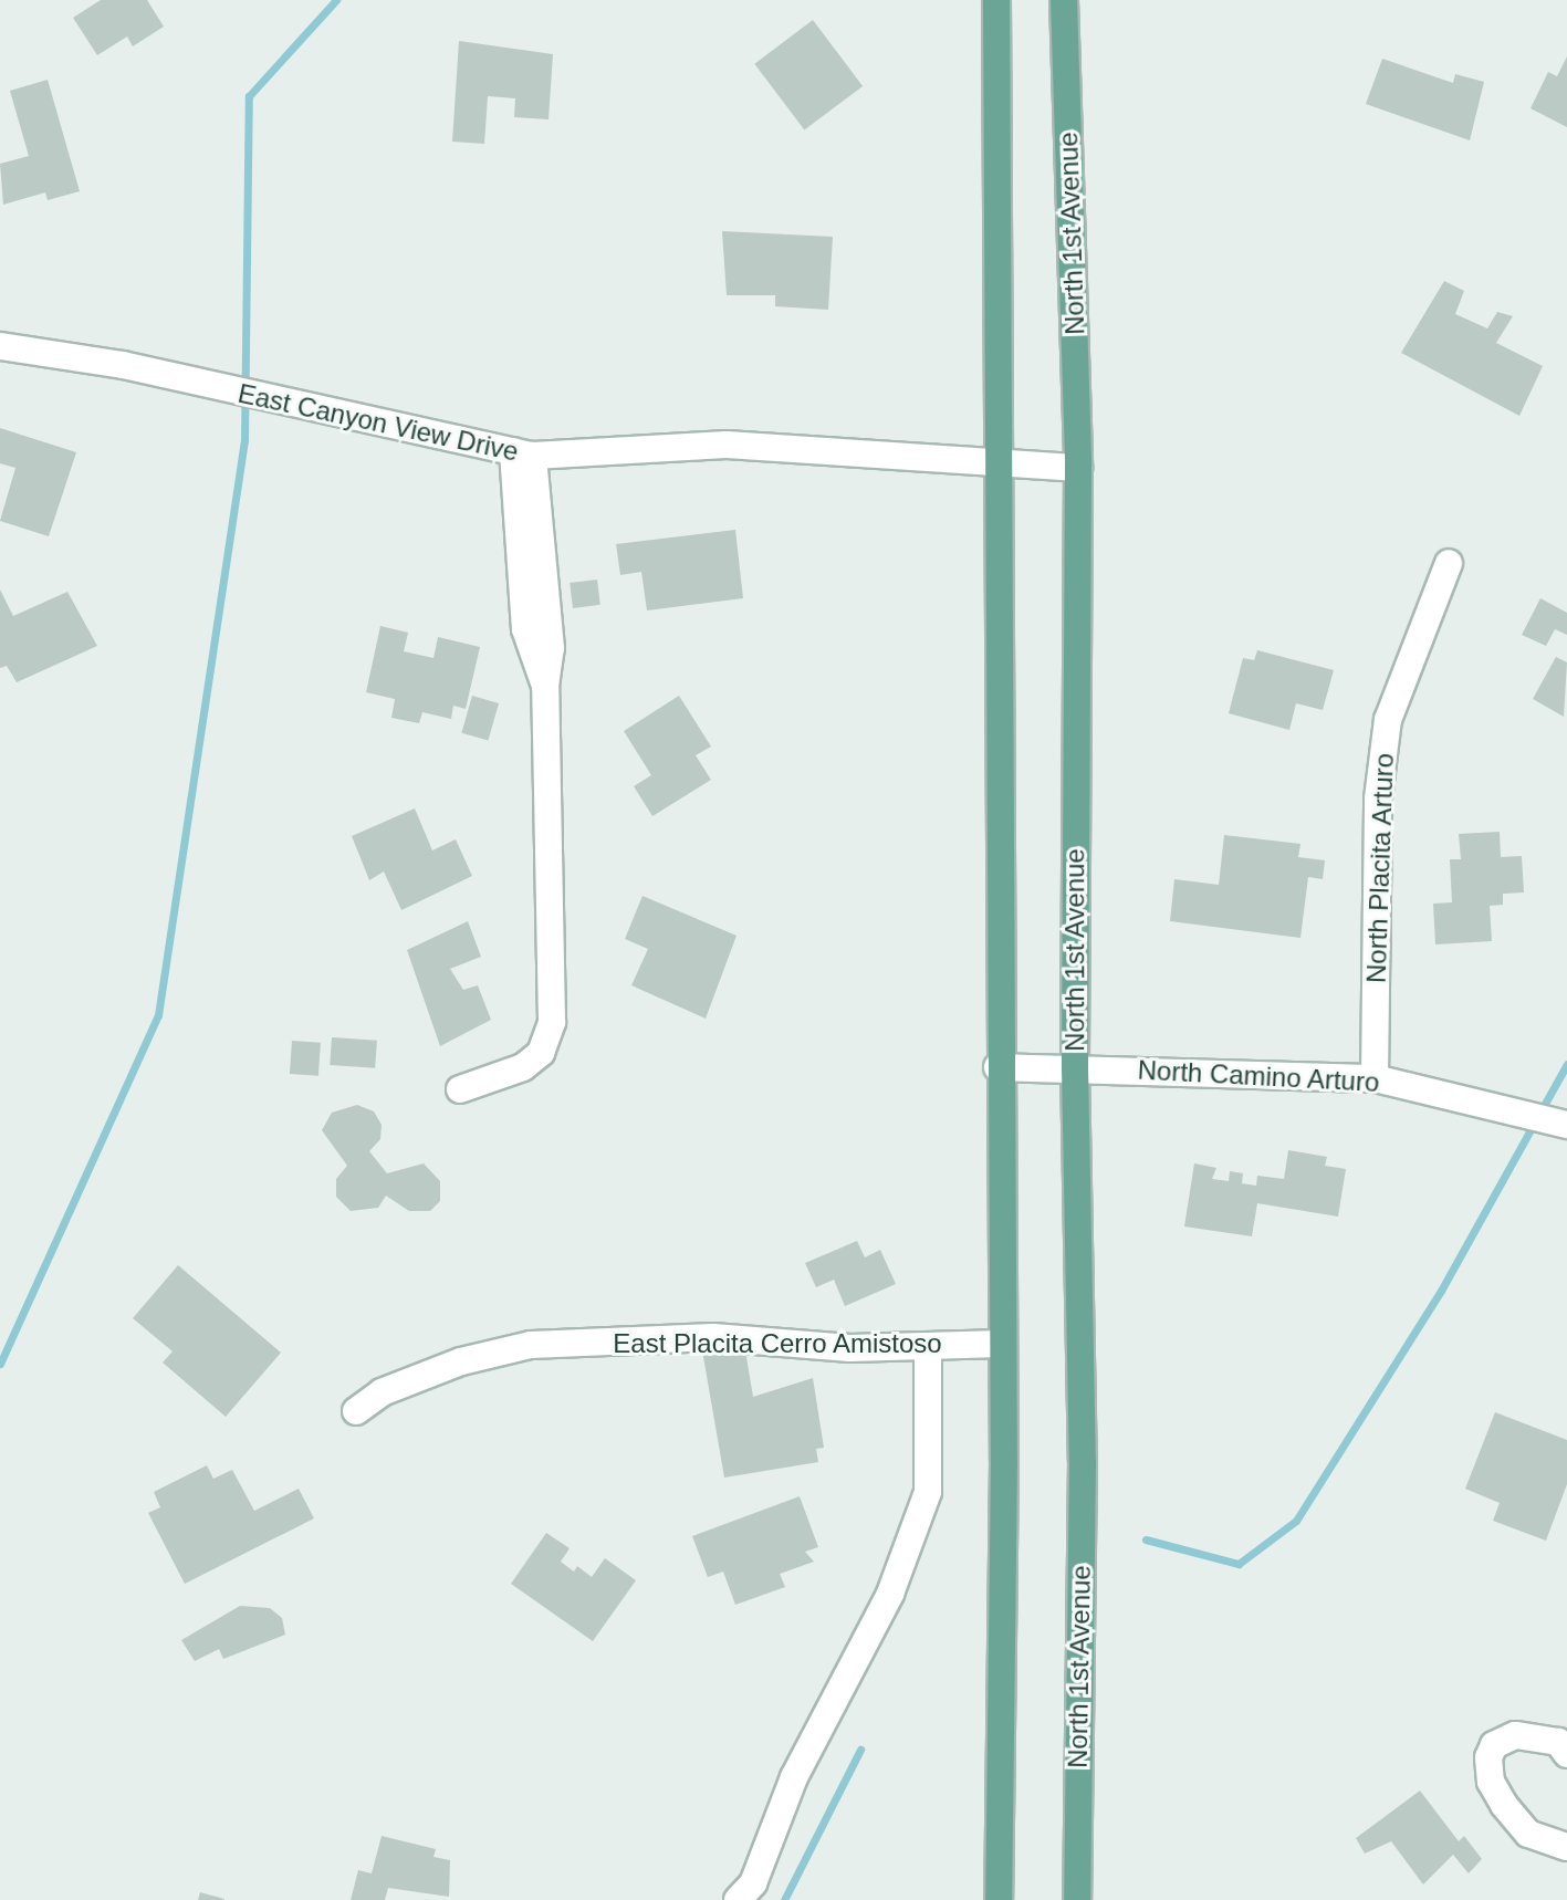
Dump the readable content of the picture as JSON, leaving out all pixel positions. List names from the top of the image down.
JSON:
{
  "streets": {
    "main road": ["North 1st Avenue"],
    "street": [
      "East Canyon View Drive",
      "North Placita Arturo",
      "North Camino Arturo",
      "East Placita Cerro Amistoso"
    ]
  },
  "crossings": [
    ["North 1st Avenue", "East Canyon View Drive"],
    ["North 1st Avenue", "North Camino Arturo"],
    ["North Placita Arturo", "North Camino Arturo"]
  ]
}
